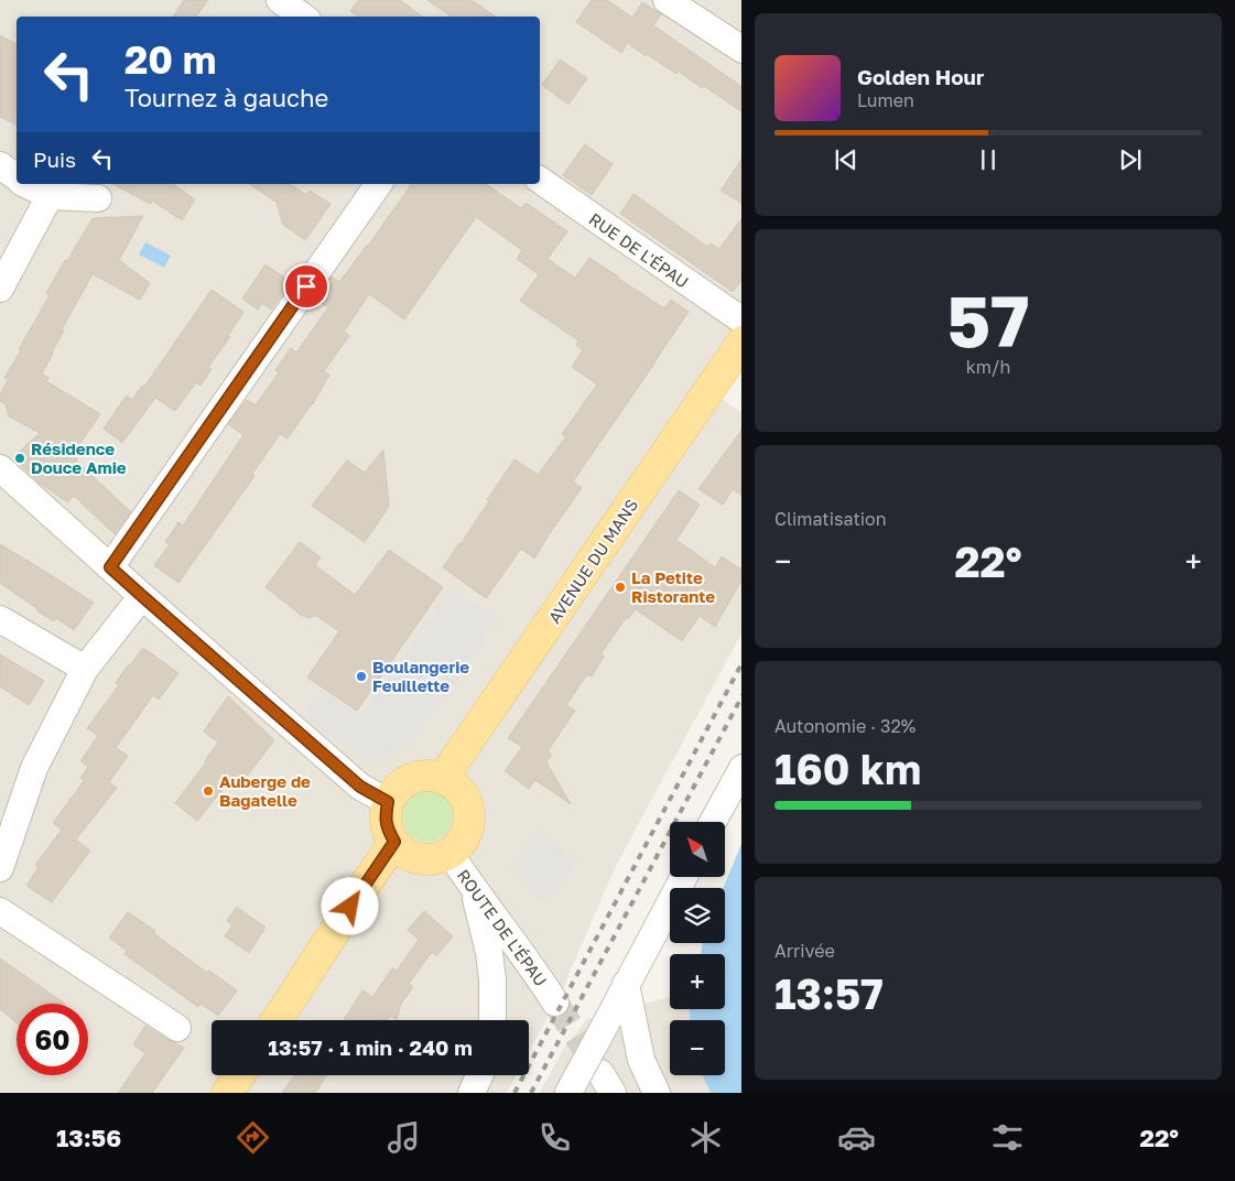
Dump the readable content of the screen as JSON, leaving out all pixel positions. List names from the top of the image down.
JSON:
{
  "streets": {
    "main road": ["AVENUE DU MANS"],
    "street": ["RUE DE L'ÉPAU", "ROUTE DE L'ÉPAU"]
  },
  "crossings": [
    ["AVENUE DU MANS", "ROUTE DE L'ÉPAU"]
  ],
  "places": [
    "Résidence Douce Amie",
    "La Petite Ristorante",
    "Boulangerie Feuillette",
    "Auberge de Bagatelle"
  ],
  "north": "top left",
  "page": {
    "turn": ["20 m", "Tournez à gauche"],
    "song": ["Golden Hour", "Lumen"],
    "then": "Puis",
    "tile": [
      ["57", "km/h"],
      "Climatisation",
      ["Autonomie · 32%", "160 km"],
      ["Arrivée", "13:57"]
    ],
    "heat": ["−", "22°", "+"],
    "map_buttons": ["+", "−"],
    "limit": "60",
    "trip": "13:57 · 1 min · 240 m",
    "tabs": ["13:56", "22°"]
  }
}
